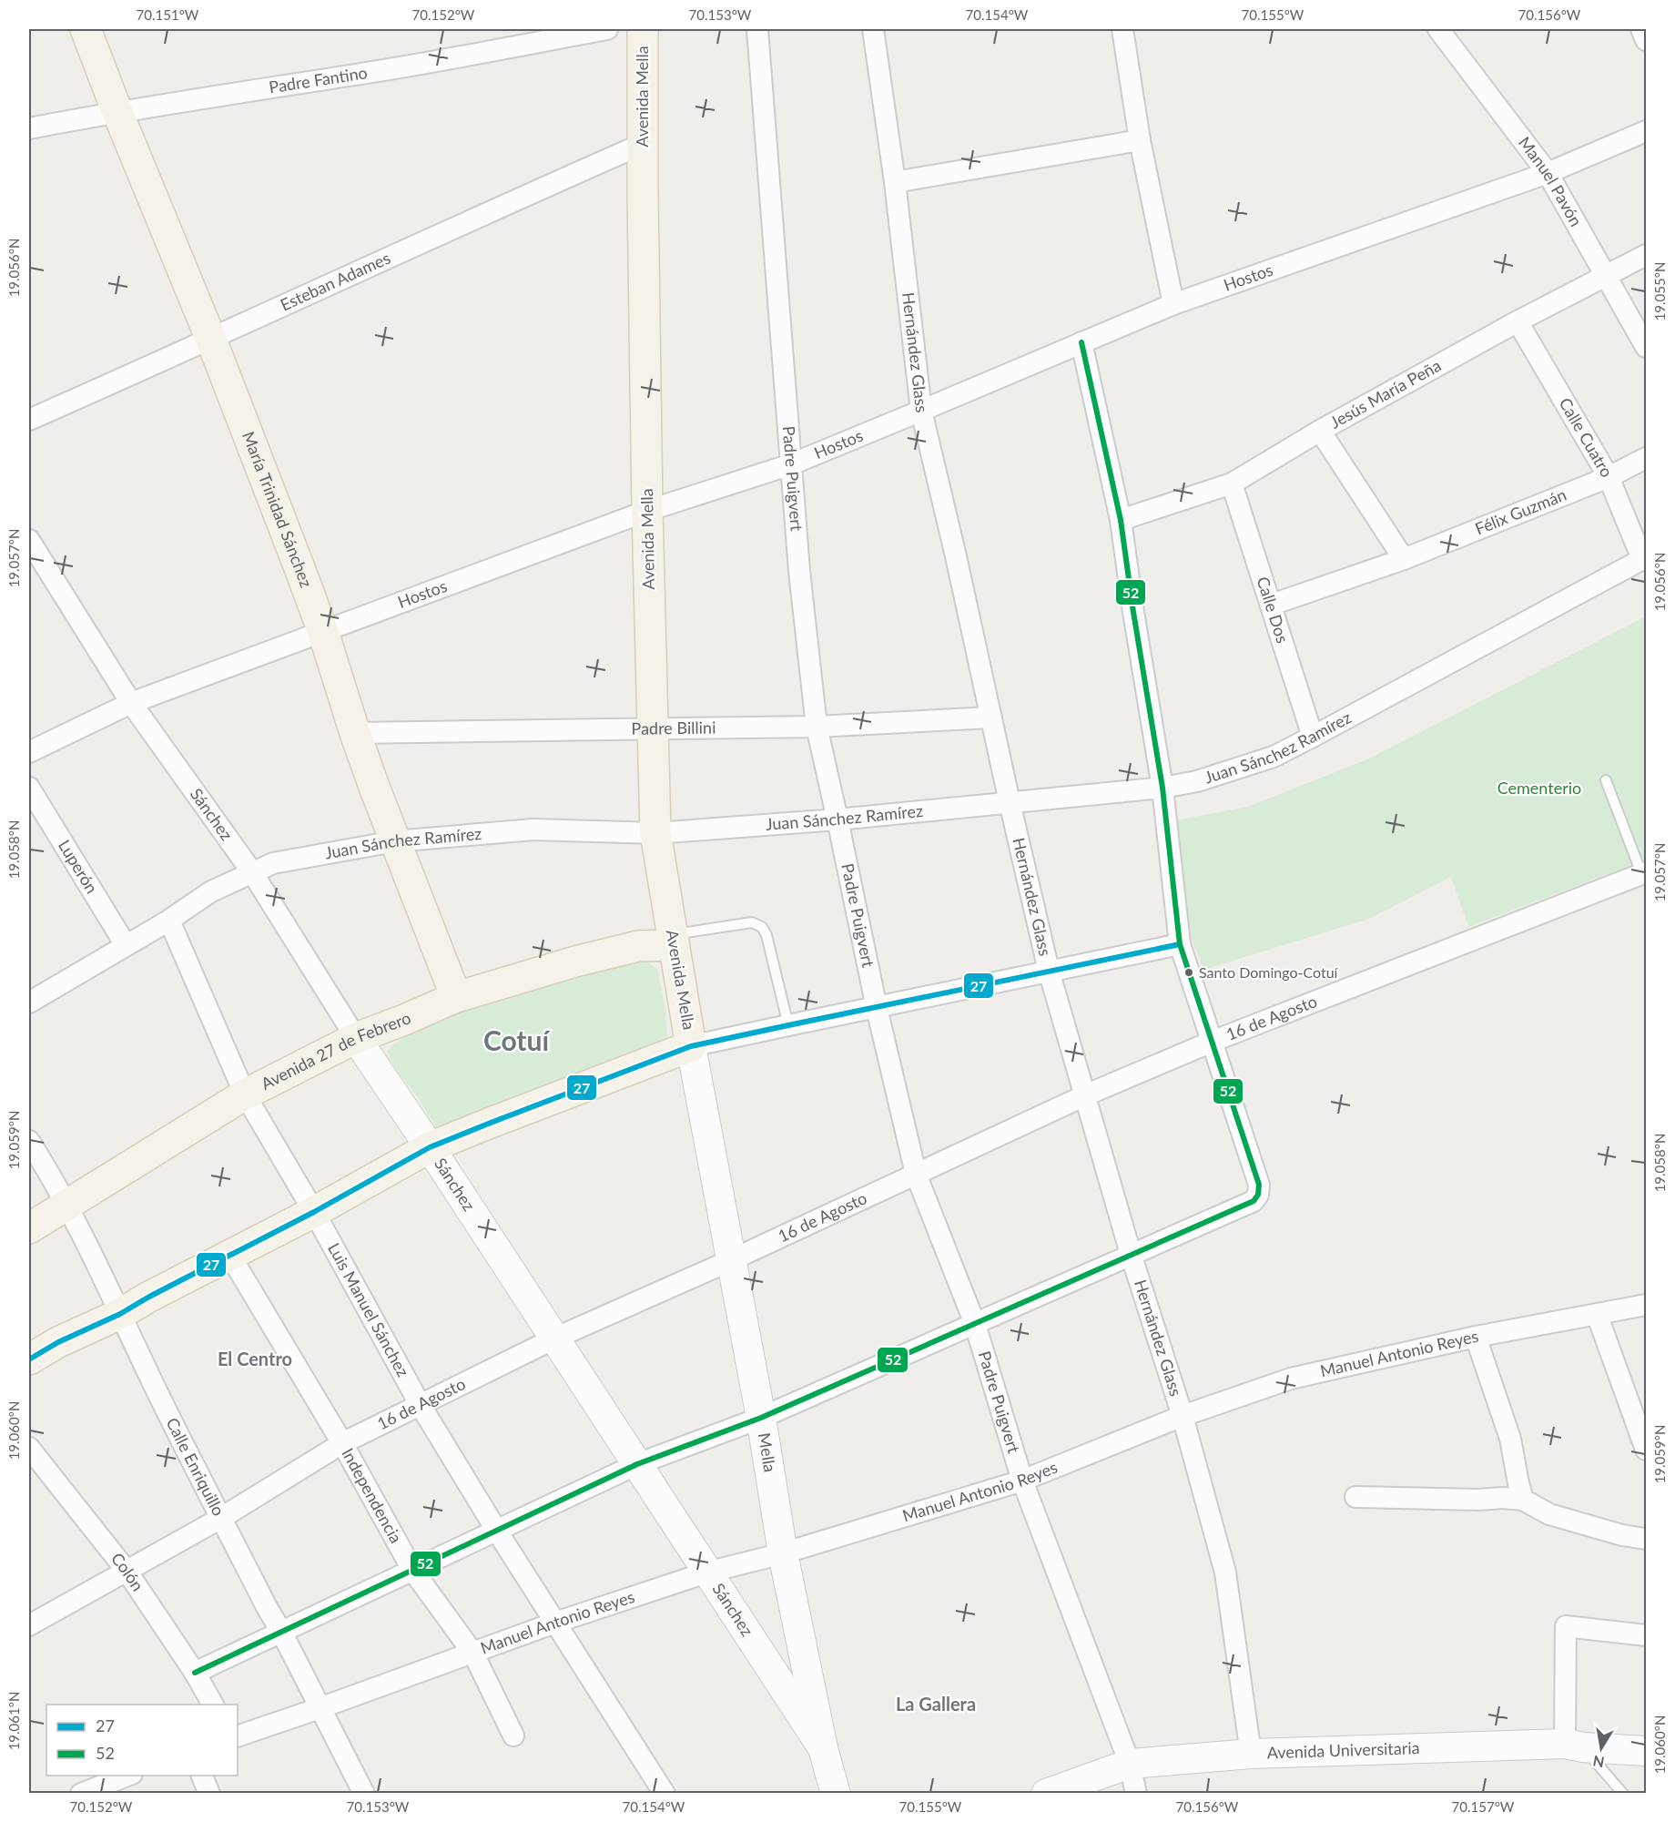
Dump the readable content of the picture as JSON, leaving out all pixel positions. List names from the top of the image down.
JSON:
{
  "streets": {
    "main road": [
      "Avenida Mella",
      "María Trinidad Sánchez",
      "Sánchez",
      "Avenida 27 de Febrero",
      "Mella",
      "Avenida Universitaria"
    ],
    "street": [
      "Padre Fantino",
      "Manuel Pavón",
      "Hostos",
      "Esteban Adames",
      "Hernández Glass",
      "Jesús María Peña",
      "Calle Cuatro",
      "Padre Puigvert",
      "Félix Guzmán",
      "Calle Dos",
      "Padre Billini",
      "Juan Sánchez Ramírez",
      "Luperón",
      "16 de Agosto",
      "Luis Manuel Sánchez",
      "Manuel Antonio Reyes",
      "Calle Enriquillo",
      "Independencia",
      "Colón"
    ]
  },
  "crossings": [
    ["Padre Fantino", "María Trinidad Sánchez"],
    ["Avenida Mella", "Hostos"],
    ["Avenida Mella", "Esteban Adames"],
    ["Avenida Mella", "Padre Billini"],
    ["Avenida Mella", "Juan Sánchez Ramírez"],
    ["Avenida Mella", "Avenida 27 de Febrero"],
    ["Avenida Mella", "Mella"],
    ["Manuel Pavón", "Hostos"],
    ["Manuel Pavón", "Jesús María Peña"],
    ["Hostos", "Hernández Glass"],
    ["Hostos", "Padre Puigvert"],
    ["Hostos", "María Trinidad Sánchez"],
    ["Hostos", "Sánchez"],
    ["Esteban Adames", "María Trinidad Sánchez"],
    ["Hernández Glass", "Padre Billini"],
    ["Hernández Glass", "Juan Sánchez Ramírez"],
    ["Hernández Glass", "16 de Agosto"],
    ["Hernández Glass", "Manuel Antonio Reyes"],
    ["Hernández Glass", "Avenida Universitaria"],
    ["Jesús María Peña", "Calle Cuatro"],
    ["Jesús María Peña", "Calle Dos"],
    ["Calle Cuatro", "Félix Guzmán"],
    ["Calle Cuatro", "Juan Sánchez Ramírez"],
    ["Padre Puigvert", "Padre Billini"],
    ["Padre Puigvert", "Juan Sánchez Ramírez"],
    ["Padre Puigvert", "16 de Agosto"],
    ["Padre Puigvert", "Manuel Antonio Reyes"],
    ["Padre Puigvert", "Avenida Universitaria"],
    ["María Trinidad Sánchez", "Padre Billini"],
    ["María Trinidad Sánchez", "Juan Sánchez Ramírez"],
    ["María Trinidad Sánchez", "Avenida 27 de Febrero"],
    ["Félix Guzmán", "Calle Dos"],
    ["Calle Dos", "Juan Sánchez Ramírez"],
    ["Juan Sánchez Ramírez", "Sánchez"],
    ["Juan Sánchez Ramírez", "Luperón"],
    ["Juan Sánchez Ramírez", "Luis Manuel Sánchez"],
    ["Sánchez", "16 de Agosto"],
    ["Sánchez", "Avenida 27 de Febrero"],
    ["Sánchez", "Manuel Antonio Reyes"],
    ["Sánchez", "Mella"],
    ["16 de Agosto", "Luis Manuel Sánchez"],
    ["16 de Agosto", "Mella"],
    ["16 de Agosto", "Calle Enriquillo"],
    ["16 de Agosto", "Independencia"],
    ["16 de Agosto", "Colón"],
    ["Avenida 27 de Febrero", "Luis Manuel Sánchez"],
    ["Avenida 27 de Febrero", "Calle Enriquillo"],
    ["Luis Manuel Sánchez", "Manuel Antonio Reyes"],
    ["Manuel Antonio Reyes", "Mella"],
    ["Manuel Antonio Reyes", "Calle Enriquillo"],
    ["Manuel Antonio Reyes", "Independencia"]
  ],
  "districts": ["Cotuí", "El Centro", "La Gallera"],
  "parks": ["Cementerio"],
  "places": ["Santo Domingo-Cotuí"],
  "lines": ["transit line 52", "transit line 27"],
  "legend": ["27", "52"],
  "north": "bottom",
  "coordinates": [
    "70.151°W",
    "70.152°W",
    "70.153°W",
    "70.154°W",
    "70.155°W",
    "70.156°W",
    "19.056°N",
    "19.055°N",
    "19.057°N",
    "19.058°N",
    "19.059°N",
    "19.060°N",
    "19.061°N",
    "70.157°W"
  ]
}
